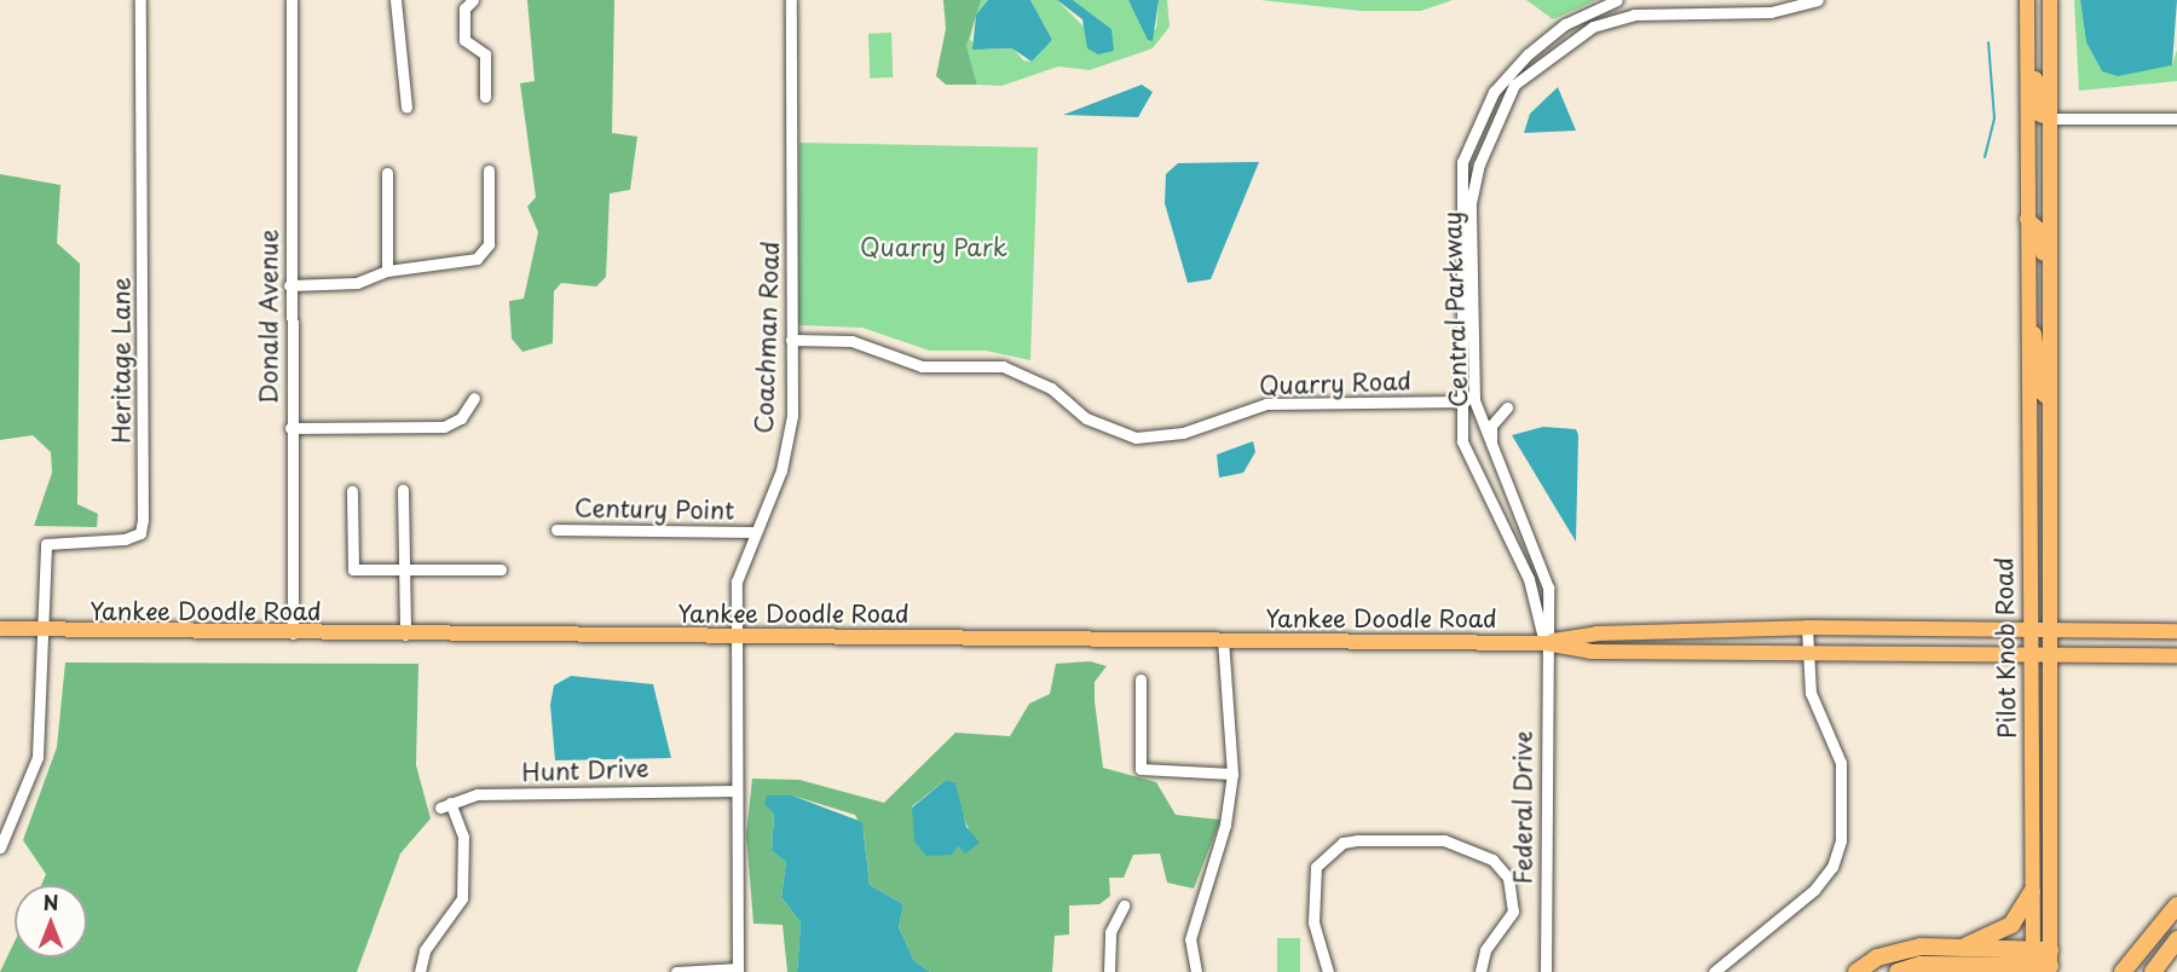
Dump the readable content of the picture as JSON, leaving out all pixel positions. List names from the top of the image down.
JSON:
{
  "streets": {
    "main road": ["Yankee Doodle Road", "Pilot Knob Road"],
    "street": [
      "Central Parkway",
      "Donald Avenue",
      "Coachman Road",
      "Heritage Lane",
      "Quarry Road",
      "Century Point",
      "Hunt Drive",
      "Federal Drive"
    ]
  },
  "crossings": [
    ["Central Parkway", "Quarry Road"],
    ["Central Parkway", "Yankee Doodle Road"],
    ["Central Parkway", "Federal Drive"],
    ["Donald Avenue", "Yankee Doodle Road"],
    ["Coachman Road", "Quarry Road"],
    ["Coachman Road", "Century Point"],
    ["Coachman Road", "Yankee Doodle Road"],
    ["Coachman Road", "Hunt Drive"],
    ["Heritage Lane", "Yankee Doodle Road"],
    ["Yankee Doodle Road", "Pilot Knob Road"],
    ["Yankee Doodle Road", "Federal Drive"]
  ],
  "parks": ["Quarry Park"],
  "north": "top"
}
